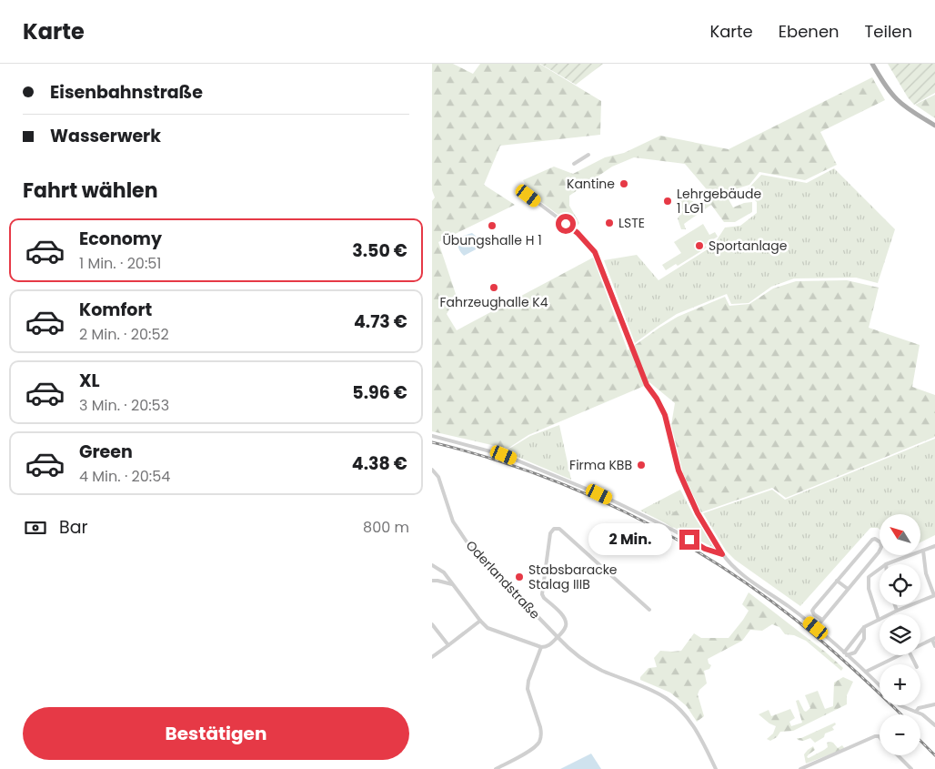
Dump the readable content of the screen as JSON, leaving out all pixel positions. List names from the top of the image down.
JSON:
{
  "streets": {
    "street": ["Oderlandstraße"]
  },
  "places": [
    "Kantine",
    "Lehrgebäude 1 LG1",
    "LSTE",
    "Übungshalle H 1",
    "Sportanlage",
    "Fahrzeughalle K4",
    "Firma KBB",
    "Stabsbaracke Stalag IIIB"
  ],
  "north": "top left",
  "page": {
    "header": "Karte",
    "nav": ["Karte", "Ebenen", "Teilen"],
    "banner": ["Eisenbahnstraße", "Wasserwerk"],
    "heading": "Fahrt wählen",
    "list": [
      {
        "name": "Economy",
        "note": "1 Min. · 20:51",
        "value": "3.50 €"
      },
      {
        "name": "Komfort",
        "note": "2 Min. · 20:52",
        "value": "4.73 €"
      },
      {
        "name": "XL",
        "note": "3 Min. · 20:53",
        "value": "5.96 €"
      },
      {
        "name": "Green",
        "note": "4 Min. · 20:54",
        "value": "4.38 €"
      }
    ],
    "pay": ["Bar", "800 m"],
    "map_buttons": ["+", "−"],
    "bubble": "2 Min.",
    "buttons": "Bestätigen"
  }
}
